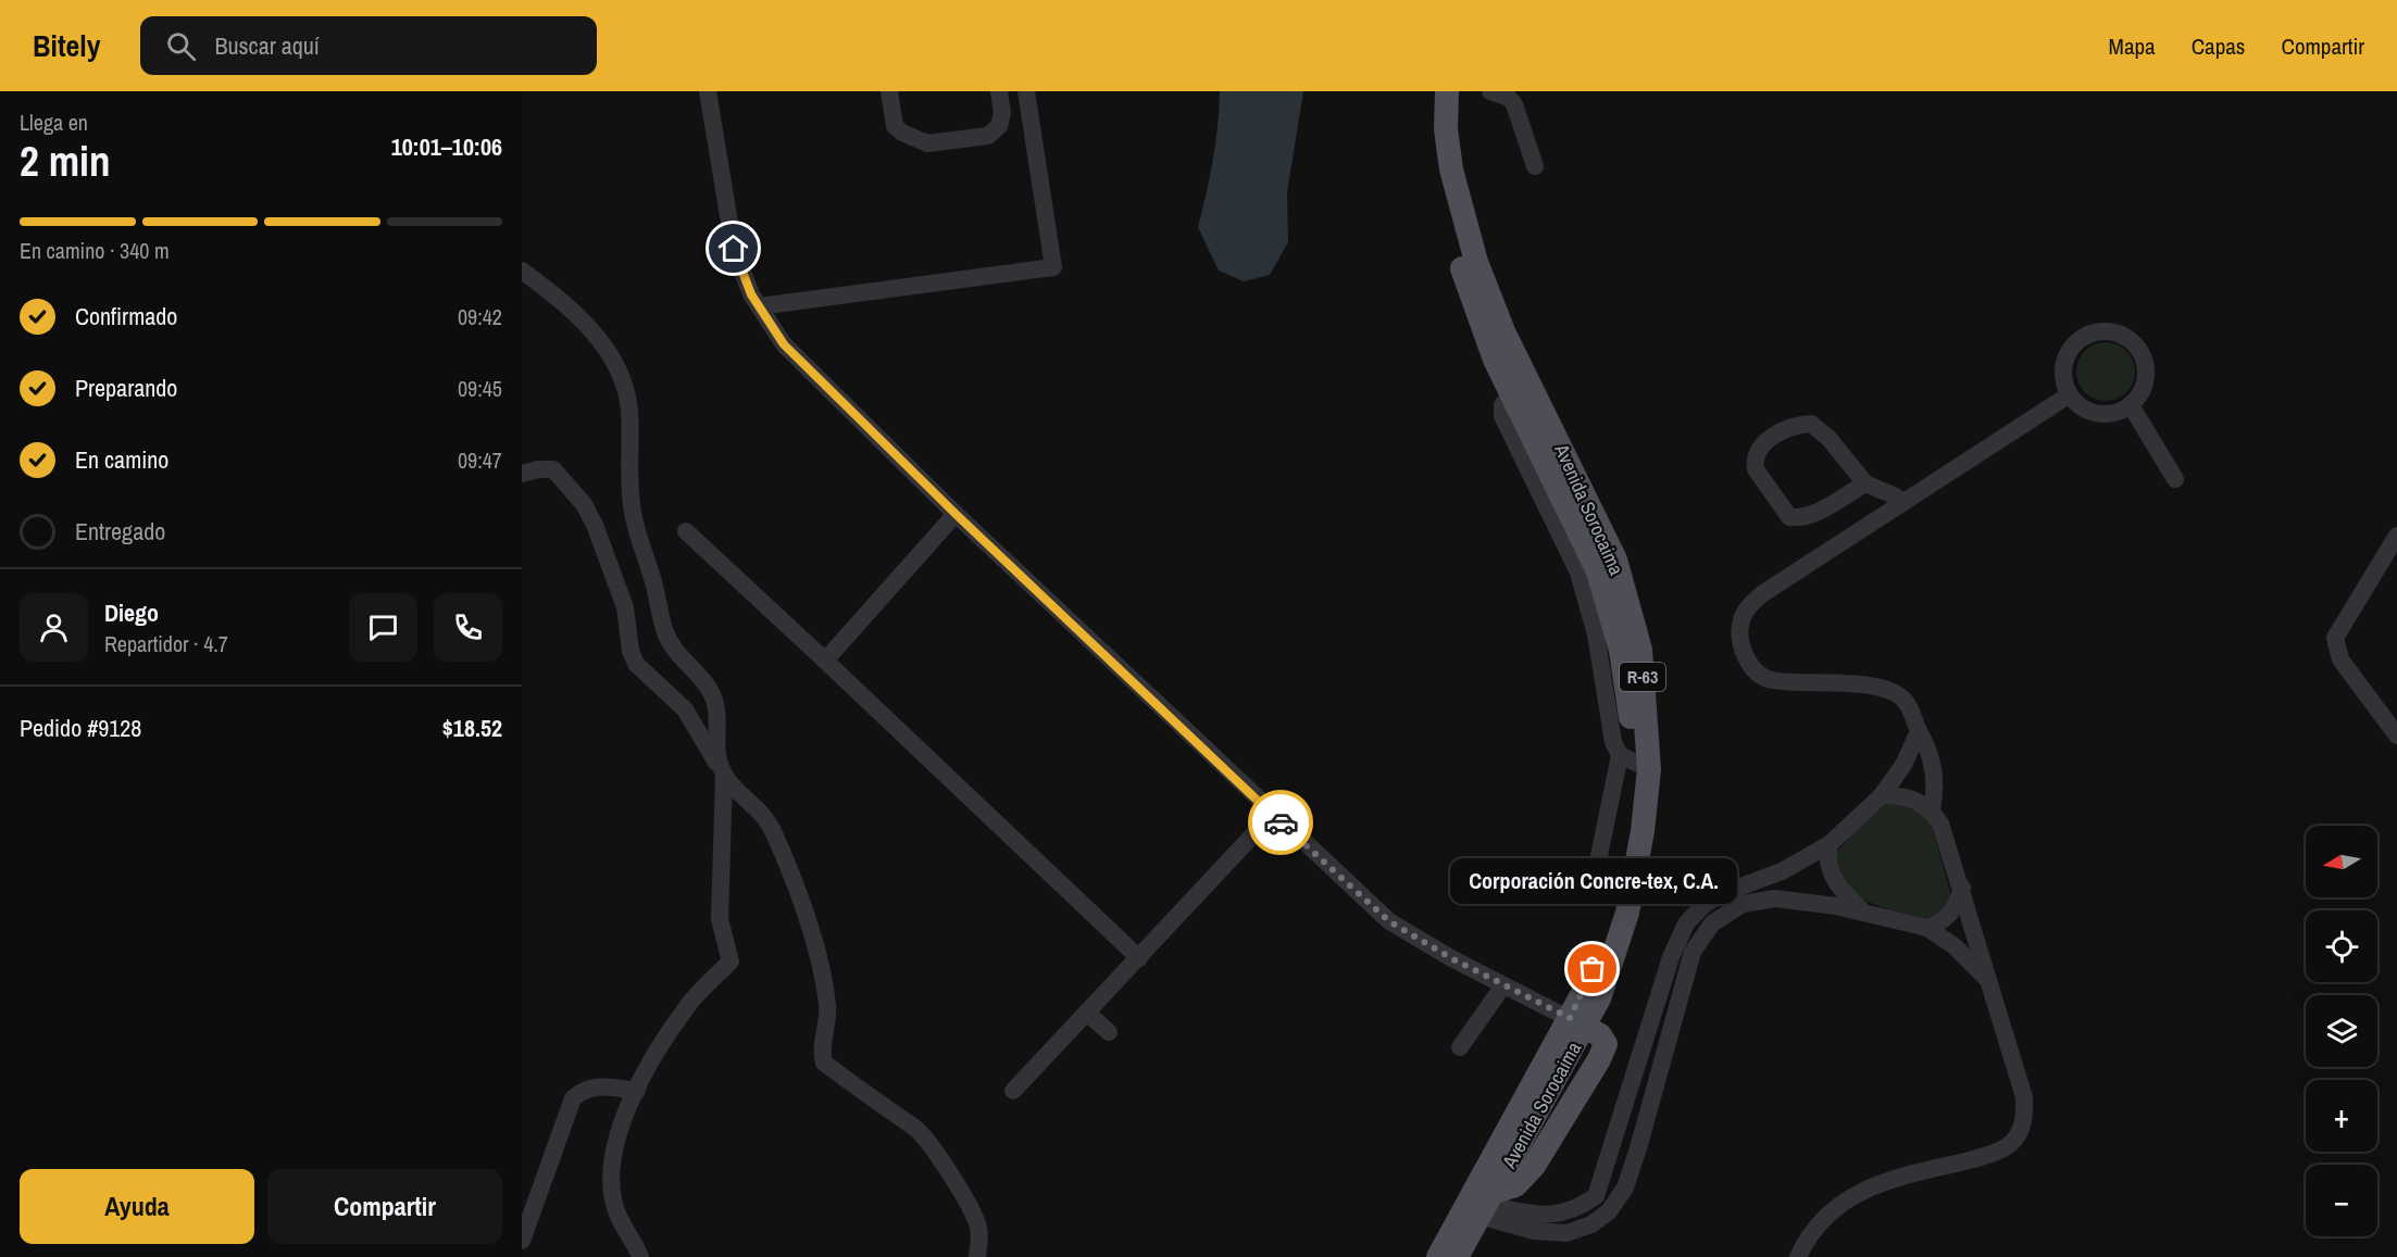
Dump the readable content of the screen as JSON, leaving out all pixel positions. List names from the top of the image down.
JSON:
{
  "streets": {
    "main road": ["Avenida Sorocaima", "R-63"]
  },
  "places": ["Corporación Concre-tex, C.A."],
  "north": "left",
  "page": {
    "header": "Bitely",
    "search": "Buscar aquí",
    "nav": ["Mapa", "Capas", "Compartir"],
    "heading": ["2 min", "Llega en", "10:01–10:06"],
    "panel": [
      "Diego",
      "Repartidor · 4.7",
      "Pedido #9128",
      "$18.52"
    ],
    "bar": "En camino · 340 m",
    "list": [
      ["Confirmado", "09:42"],
      ["Preparando", "09:45"],
      ["En camino", "09:47"],
      "Entregado"
    ],
    "map_buttons": ["+", "−"],
    "bubble": "Corporación Concre-tex, C.A.",
    "buttons": ["Ayuda", "Compartir"]
  }
}
